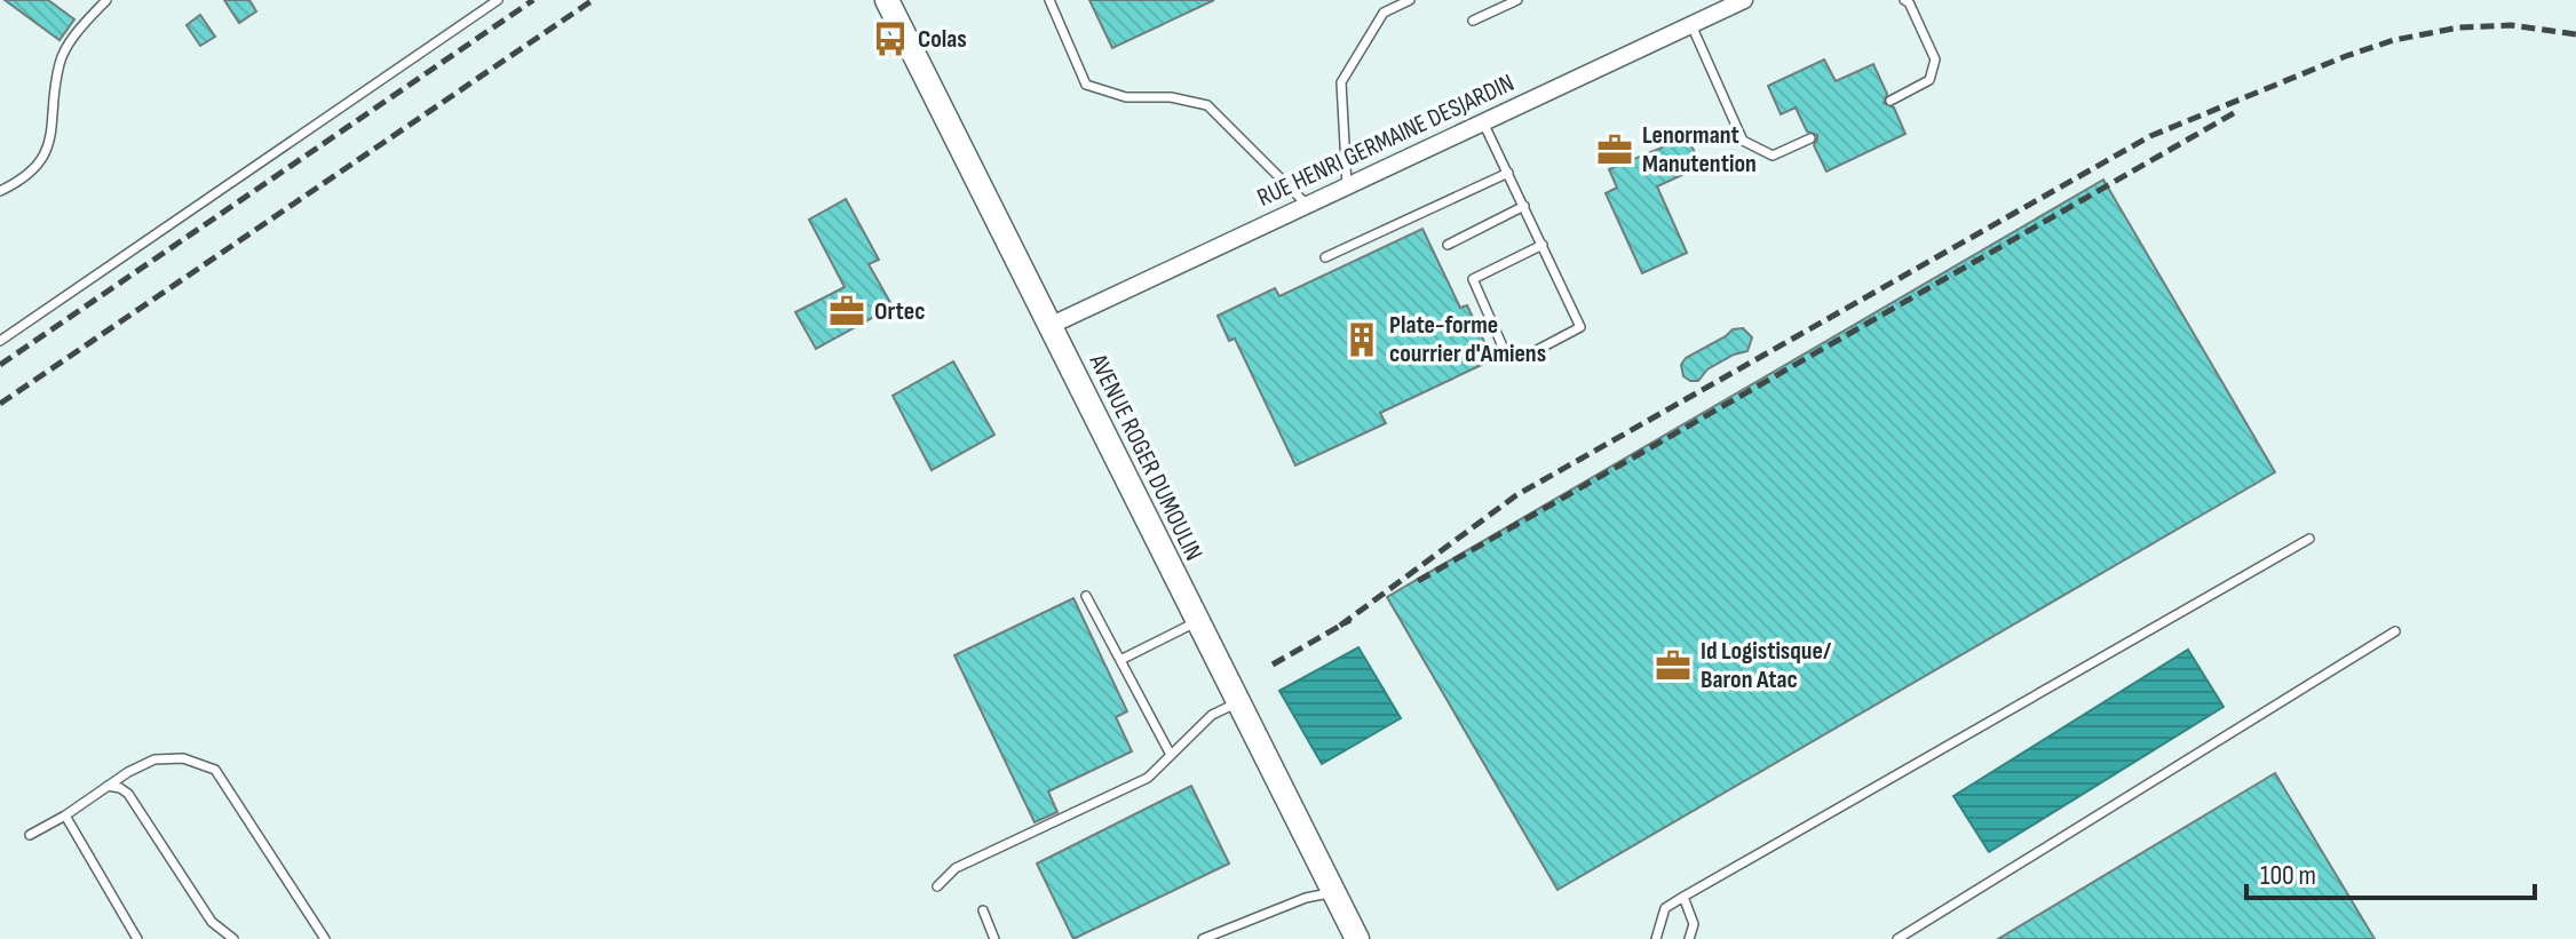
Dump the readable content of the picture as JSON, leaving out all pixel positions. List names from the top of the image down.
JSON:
{
  "streets": {
    "main road": ["AVENUE ROGER DUMOULIN"],
    "street": ["RUE HENRI GERMAINE DESJARDIN"]
  },
  "crossings": [
    ["RUE HENRI GERMAINE DESJARDIN", "AVENUE ROGER DUMOULIN"]
  ],
  "places": {
    "bus stop": ["Colas"],
    "office": ["Lenormant Manutention", "Ortec", "Id Logistisque/ Baron Atac"],
    "building": ["Plate-forme courrier d'Amiens"]
  },
  "scale_bar": "100 m"
}
